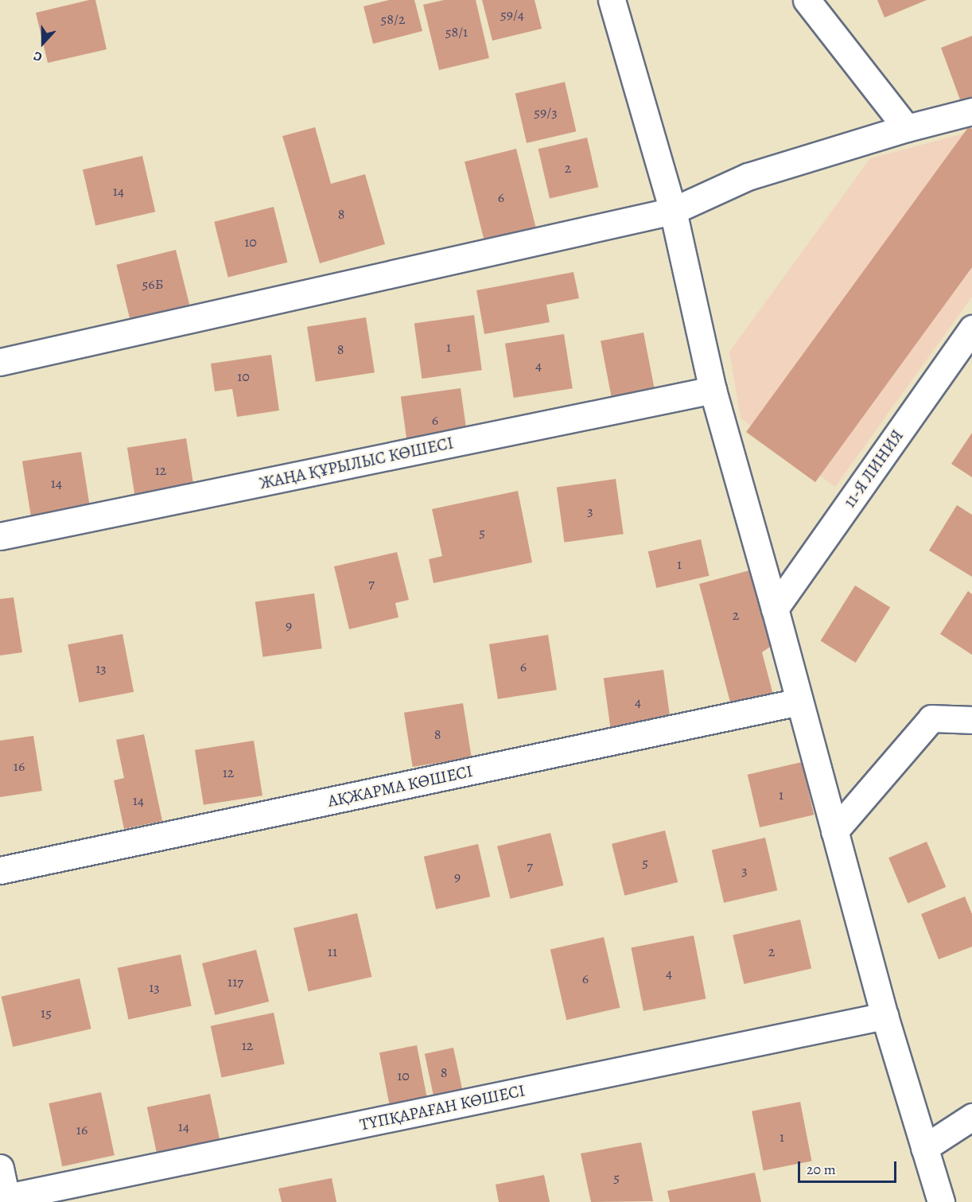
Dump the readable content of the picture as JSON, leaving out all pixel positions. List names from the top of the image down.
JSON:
{
  "streets": {
    "street": [
      "ЖАҢА ҚҰРЫЛЫС КӨШЕСІ",
      "11-Я ЛИНИЯ",
      "АҚЖАРМА КӨШЕСІ",
      "ТҮПҚАРАҒАН КӨШЕСІ"
    ]
  },
  "house_numbers": [
    "59/4",
    "58/2",
    "58/1",
    "59/3",
    "2",
    "14",
    "6",
    "8",
    "10",
    "56Б",
    "1",
    "8",
    "4",
    "10",
    "6",
    "12",
    "14",
    "3",
    "5",
    "1",
    "7",
    "2",
    "9",
    "6",
    "13",
    "4",
    "8",
    "16",
    "12",
    "1",
    "14",
    "5",
    "7",
    "3",
    "9",
    "11",
    "2",
    "4",
    "6",
    "117",
    "13",
    "15",
    "12",
    "8",
    "10",
    "14",
    "16",
    "1",
    "5"
  ],
  "scale_bar": "20 m",
  "north": "bottom"
}
